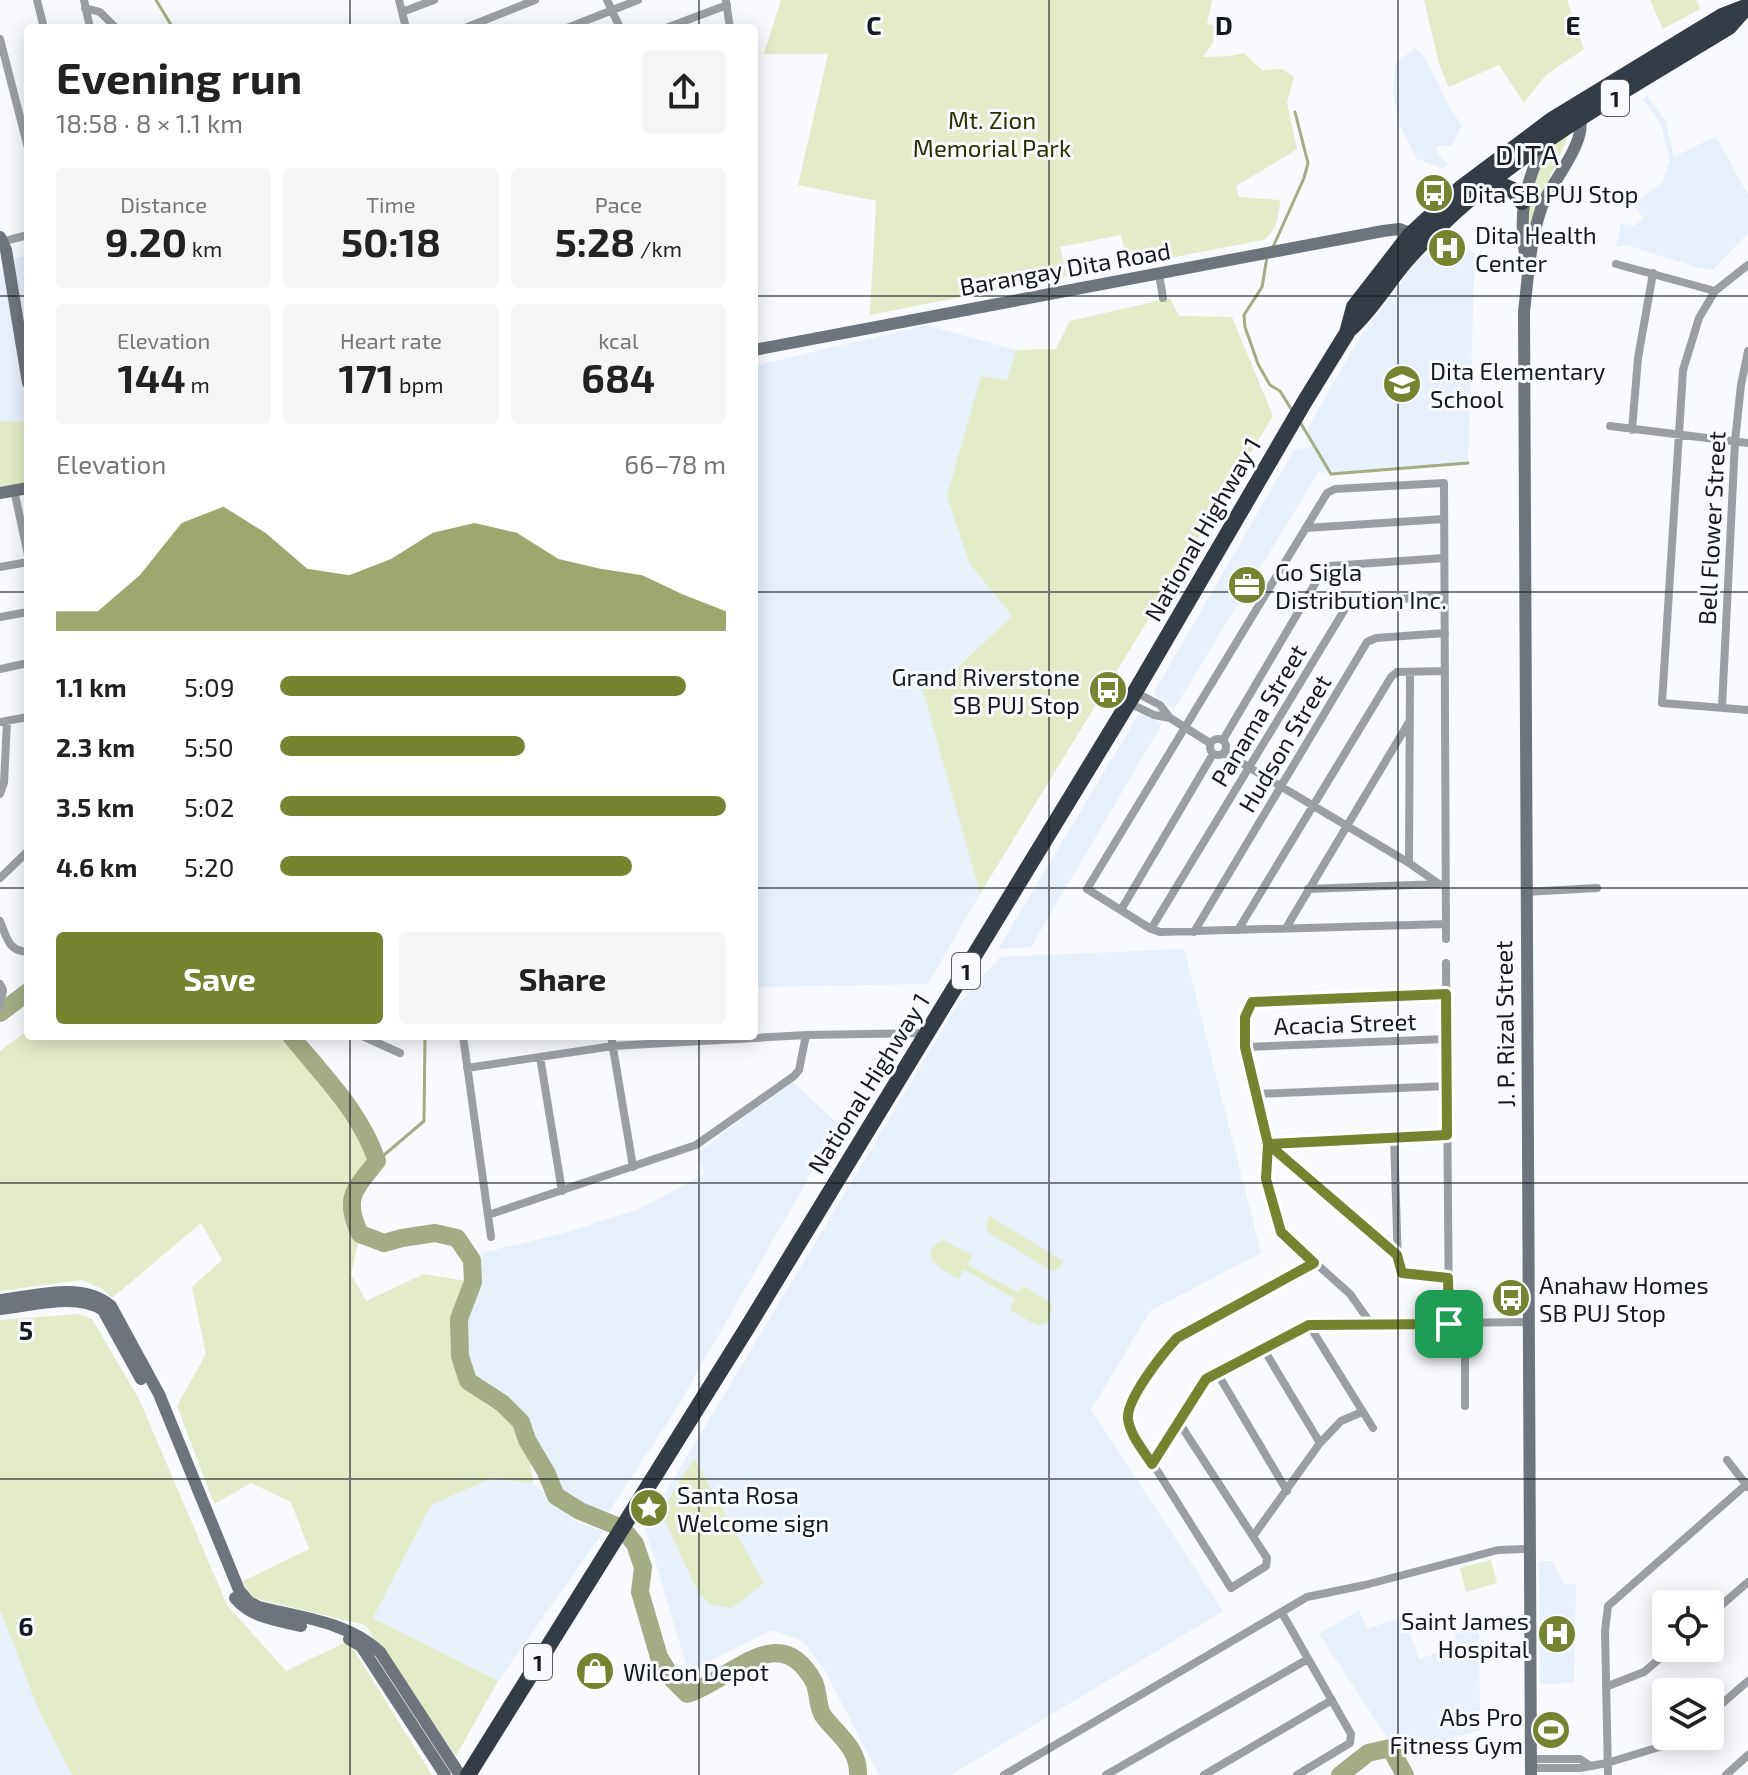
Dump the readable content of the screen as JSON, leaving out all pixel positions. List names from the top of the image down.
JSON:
{
  "streets": {
    "highway": ["1", "National Highway 1"],
    "street": [
      "Barangay Dita Road",
      "Bell Flower Street",
      "Panama Street",
      "Hudson Street",
      "Acacia Street",
      "J. P. Rizal Street"
    ]
  },
  "crossings": [
    ["Barangay Dita Road", "National Highway 1"],
    ["National Highway 1", "J. P. Rizal Street"]
  ],
  "districts": ["DITA"],
  "parks": ["Mt. Zion Memorial Park"],
  "places": {
    "bus stop": ["Dita SB PUJ Stop", "Grand Riverstone SB PUJ Stop", "Anahaw Homes SB PUJ Stop"],
    "hospital": ["Dita Health Center", "Saint James Hospital"],
    "school or university": ["Dita Elementary School"],
    "office": ["Go Sigla Distribution Inc."],
    "place": ["Santa Rosa Welcome sign"],
    "shop": ["Wilcon Depot"],
    "sports": ["Abs Pro Fitness Gym"]
  },
  "page": {
    "heading": ["Evening run", "18:58 · 8 × 1.1 km"],
    "stats": [
      ["Distance", "9.20 km"],
      ["Time", "50:18"],
      ["Pace", "5:28 /km"],
      ["Elevation", "144 m"],
      ["Heart rate", "171 bpm"],
      ["kcal", "684"]
    ],
    "chart": ["Elevation", "66–78 m"],
    "list": [
      {
        "name": "1.1 km",
        "note": "5:09"
      },
      {
        "name": "2.3 km",
        "note": "5:50"
      },
      {
        "name": "3.5 km",
        "note": "5:02"
      },
      {
        "name": "4.6 km",
        "note": "5:20"
      }
    ],
    "buttons": ["Save", "Share"]
  },
  "grid": {
    "columns": ["C", "D", "E"],
    "rows": ["5", "6"]
  }
}
